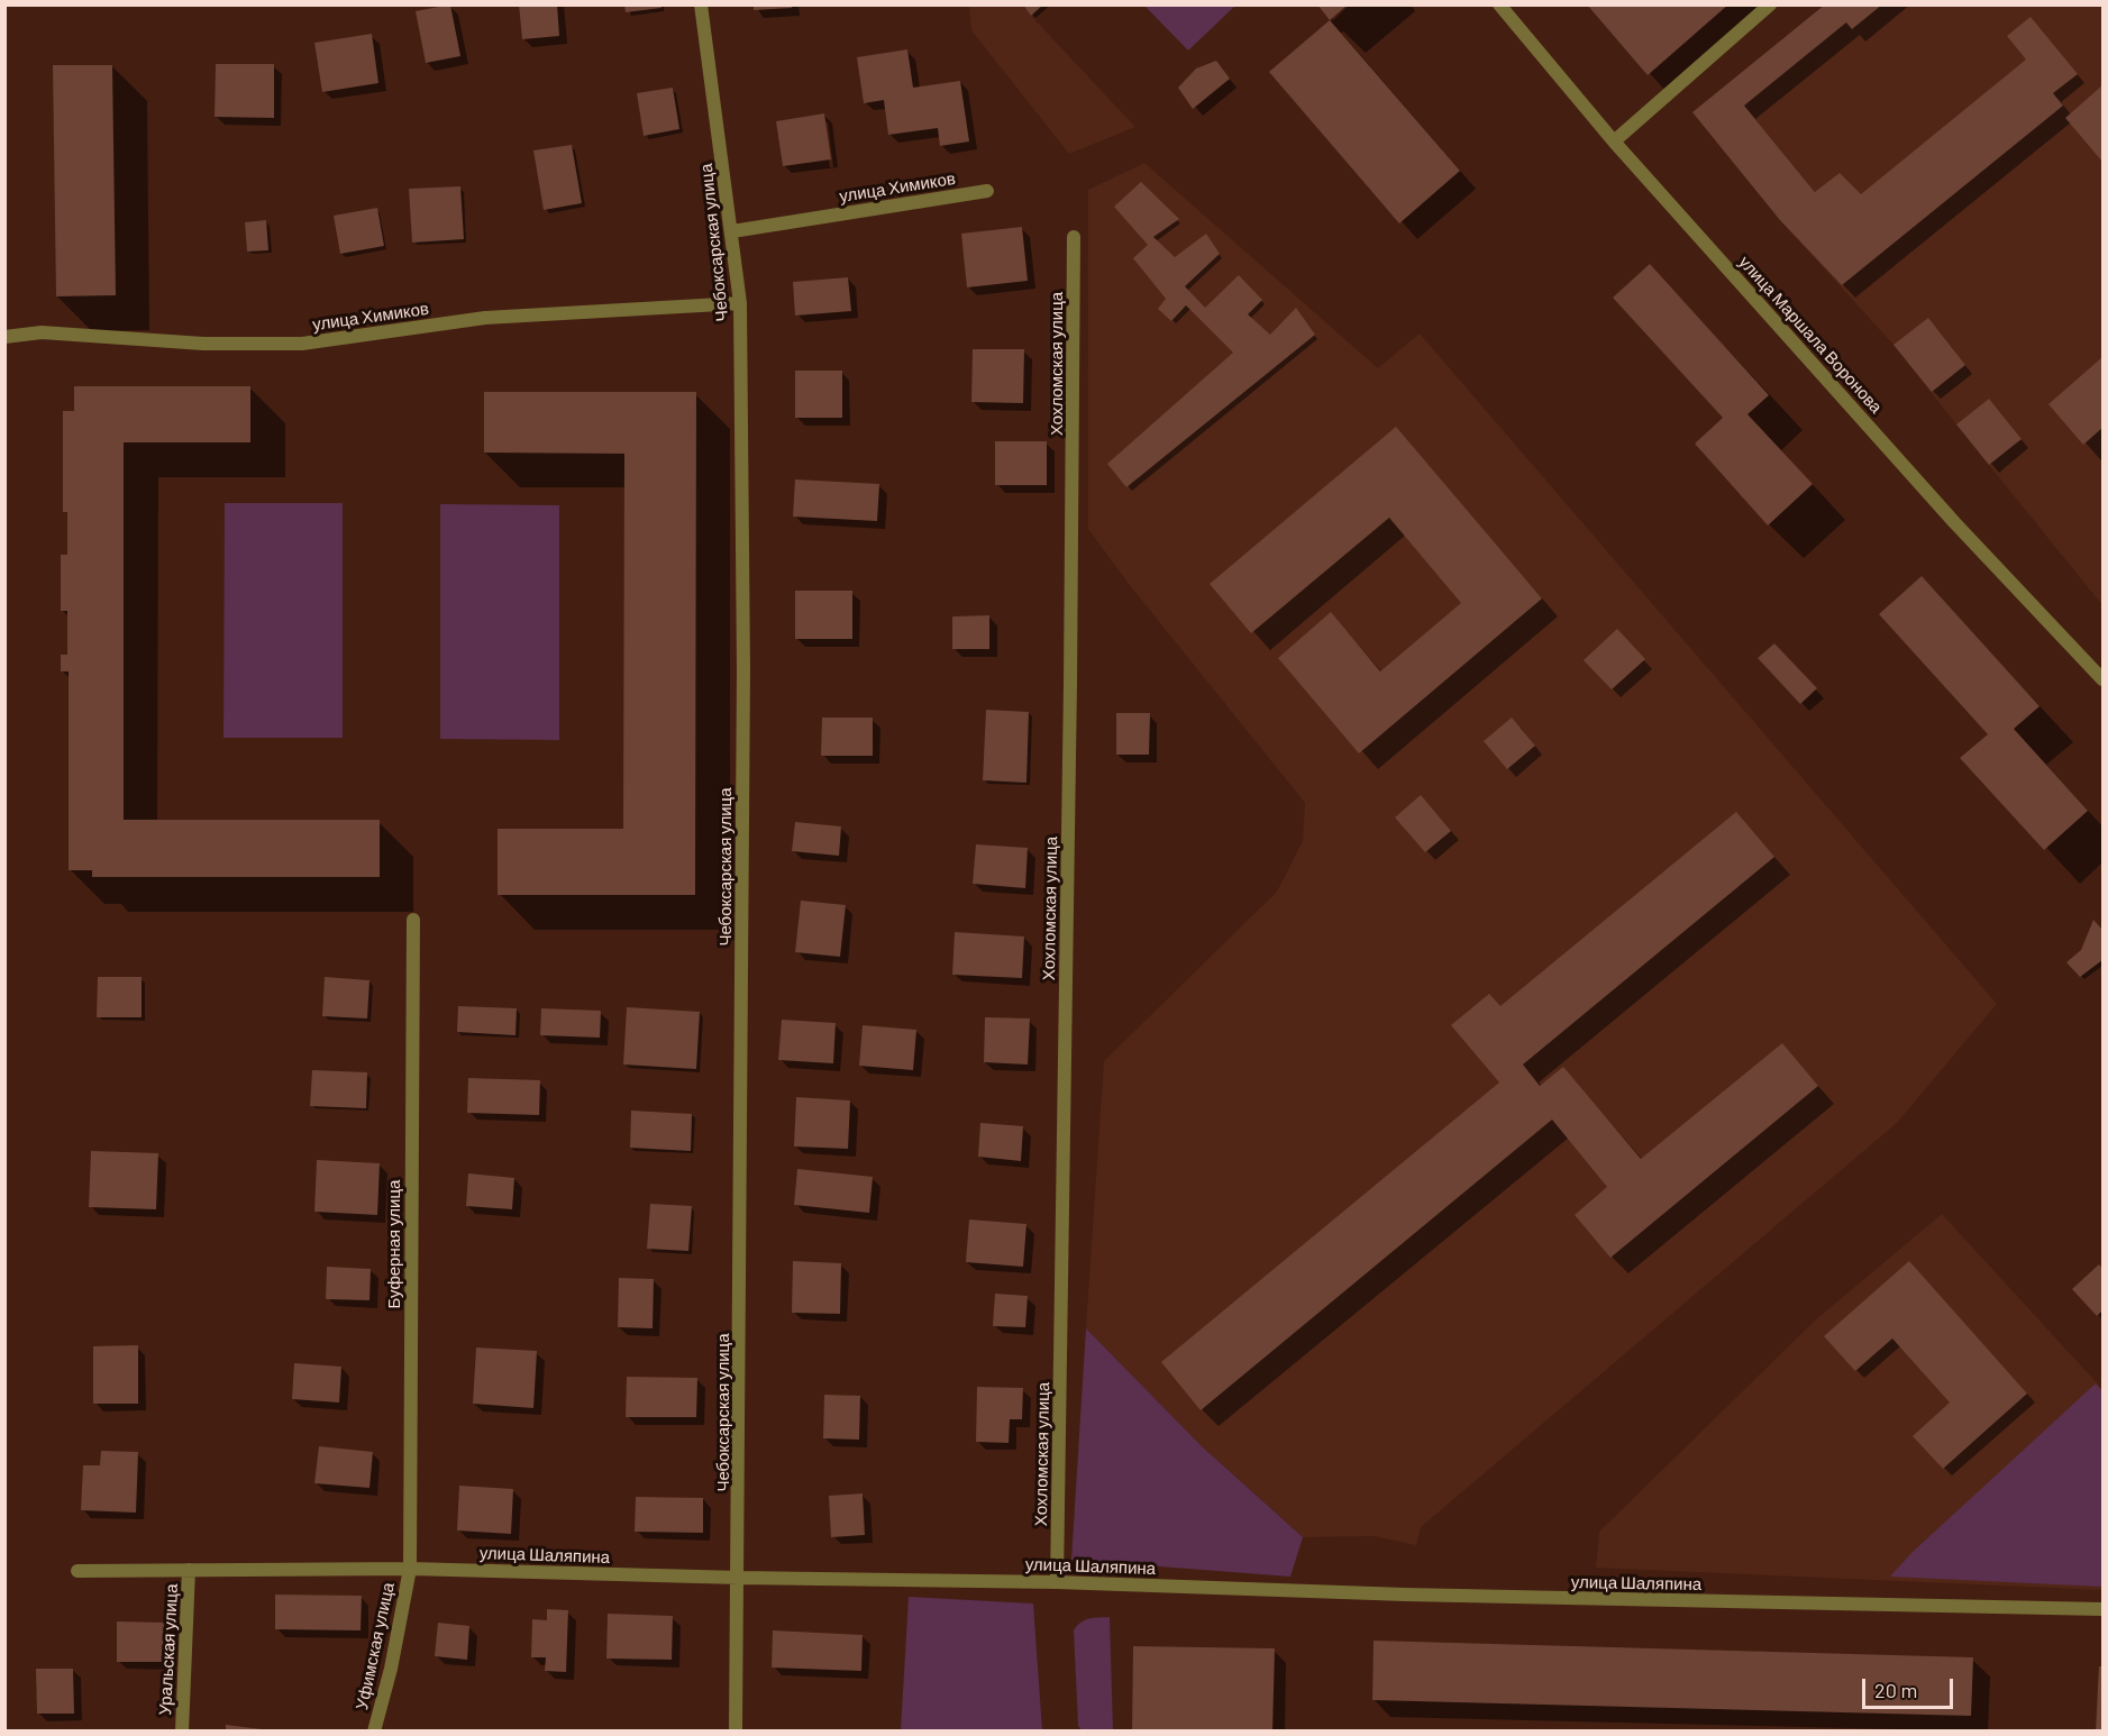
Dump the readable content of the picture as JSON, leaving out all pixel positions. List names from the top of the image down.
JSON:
{
  "streets": {
    "street": [
      "улица Химиков",
      "Чебоксарская улица",
      "улица Маршала Воронова",
      "Хохломская улица",
      "Буферная улица",
      "улица Шаляпина",
      "Уфимская улица",
      "Уральская улица"
    ]
  },
  "crossings": [
    ["улица Химиков", "Чебоксарская улица"],
    ["Чебоксарская улица", "улица Шаляпина"],
    ["Хохломская улица", "улица Шаляпина"],
    ["Буферная улица", "улица Шаляпина"],
    ["Буферная улица", "Уфимская улица"],
    ["улица Шаляпина", "Уфимская улица"],
    ["улица Шаляпина", "Уральская улица"]
  ],
  "scale_bar": "20 m"
}
